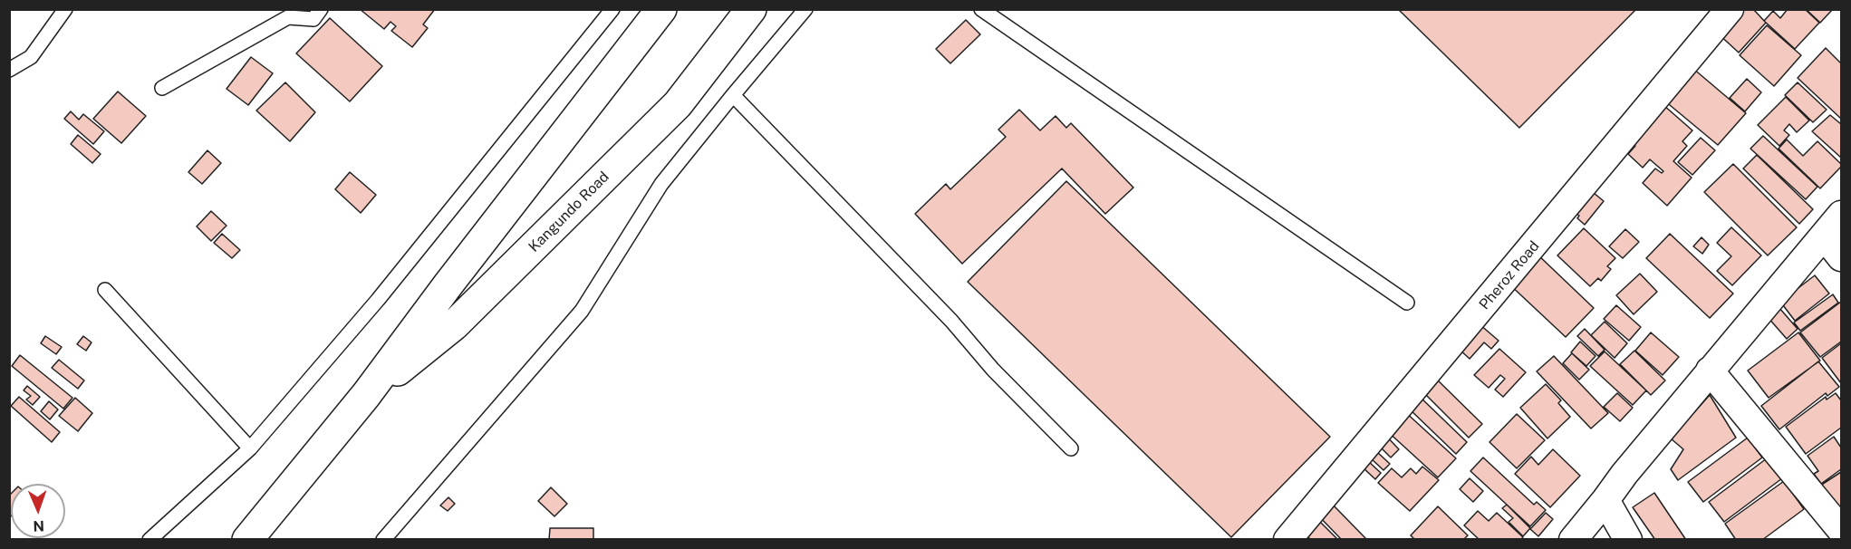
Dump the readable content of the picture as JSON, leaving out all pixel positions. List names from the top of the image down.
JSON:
{
  "streets": {
    "highway": ["Kangundo Road"],
    "street": ["Pheroz Road"]
  },
  "north": "bottom"
}
